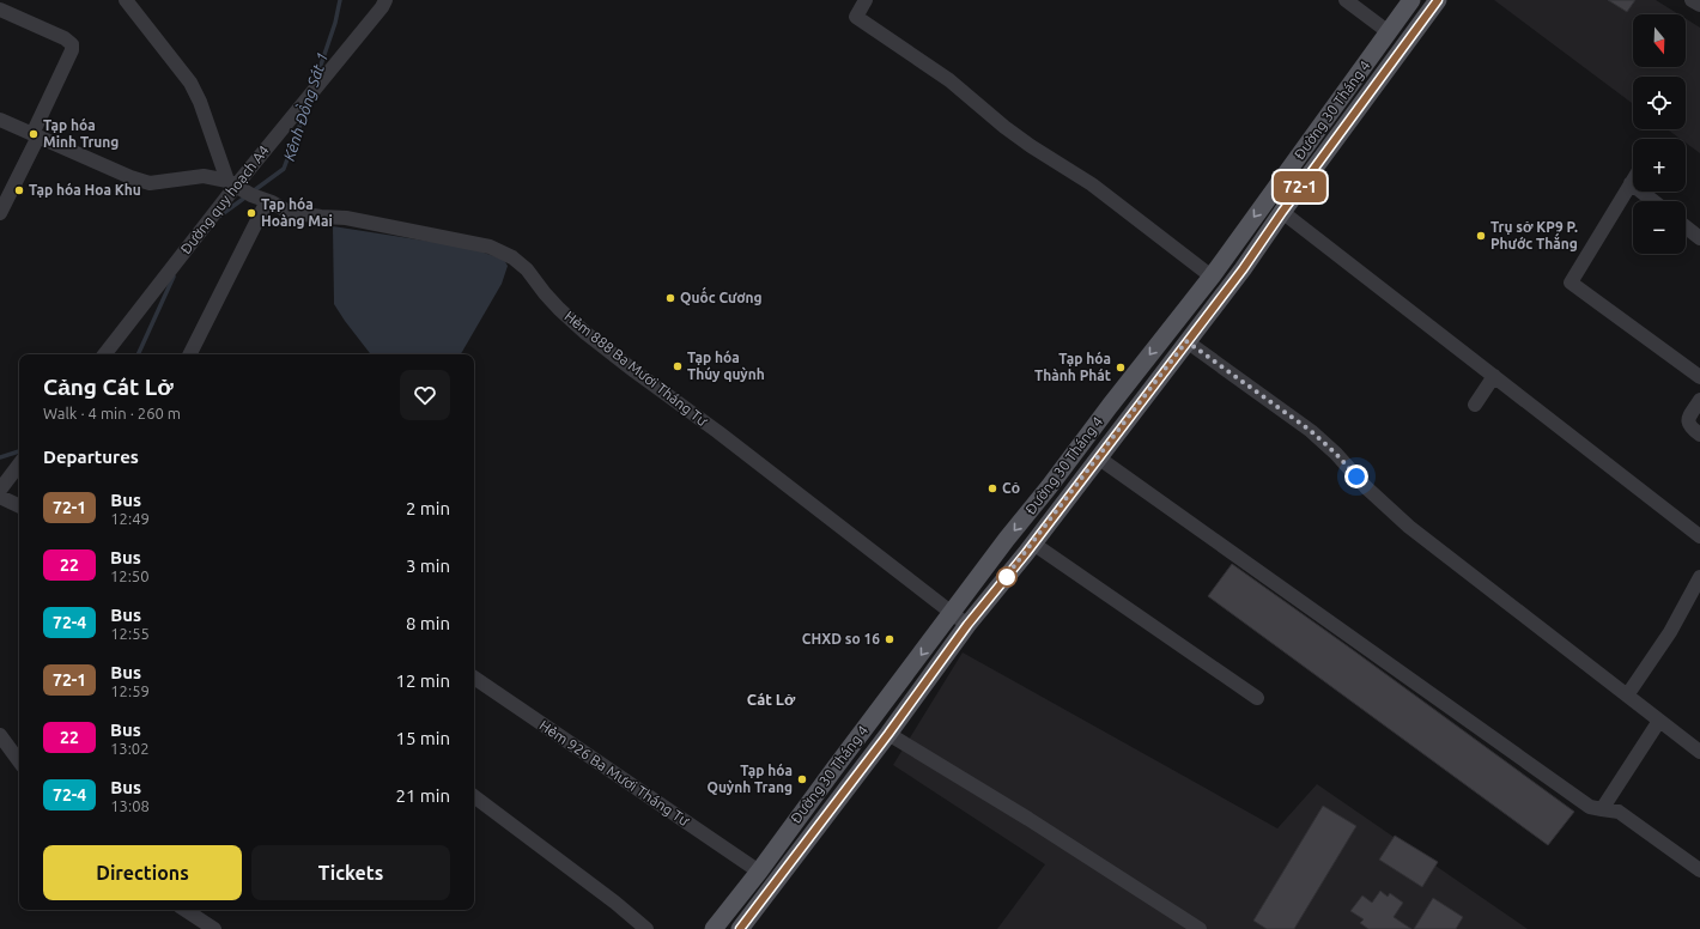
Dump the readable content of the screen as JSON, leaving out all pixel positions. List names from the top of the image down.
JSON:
{
  "streets": {
    "main road": ["Đường 30 Tháng 4"],
    "street": ["Đường quy hoạch A4", "Hẻm 888 Ba Mươi Tháng Tư", "Hẻm 926 Ba Mươi Tháng Tư"]
  },
  "crossings": [
    ["Đường 30 Tháng 4", "Hẻm 888 Ba Mươi Tháng Tư"],
    ["Đường 30 Tháng 4", "Hẻm 926 Ba Mươi Tháng Tư"],
    ["Đường quy hoạch A4", "Hẻm 888 Ba Mươi Tháng Tư"]
  ],
  "districts": ["Cát Lở"],
  "water": ["Kênh Đồng Sát 1"],
  "places": [
    "Tạp hóa Minh Trung",
    "Tạp hóa Hoa Khu",
    "Tạp hóa Hoàng Mai",
    "Trụ sở KP9 P. Phước Thắng",
    "Quốc Cương",
    "Tạp hóa Thúy quỳnh",
    "Tạp hóa Thành Phát",
    "Cỏ",
    "CHXD so 16",
    "Tạp hóa Quỳnh Trang"
  ],
  "lines": ["bus line 72-1"],
  "north": "bottom",
  "page": {
    "on_map": "72-1",
    "map_buttons": ["+", "−"],
    "heading": [
      ["Cảng Cát Lở", "Walk · 4 min · 260 m"],
      "Departures"
    ],
    "list": [
      {
        "mark": "72-1",
        "name": "Bus",
        "note": "12:49",
        "value": "2 min"
      },
      {
        "mark": "22",
        "name": "Bus",
        "note": "12:50",
        "value": "3 min"
      },
      {
        "mark": "72-4",
        "name": "Bus",
        "note": "12:55",
        "value": "8 min"
      },
      {
        "mark": "72-1",
        "name": "Bus",
        "note": "12:59",
        "value": "12 min"
      },
      {
        "mark": "22",
        "name": "Bus",
        "note": "13:02",
        "value": "15 min"
      },
      {
        "mark": "72-4",
        "name": "Bus",
        "note": "13:08",
        "value": "21 min"
      }
    ],
    "buttons": ["Directions", "Tickets"]
  }
}
